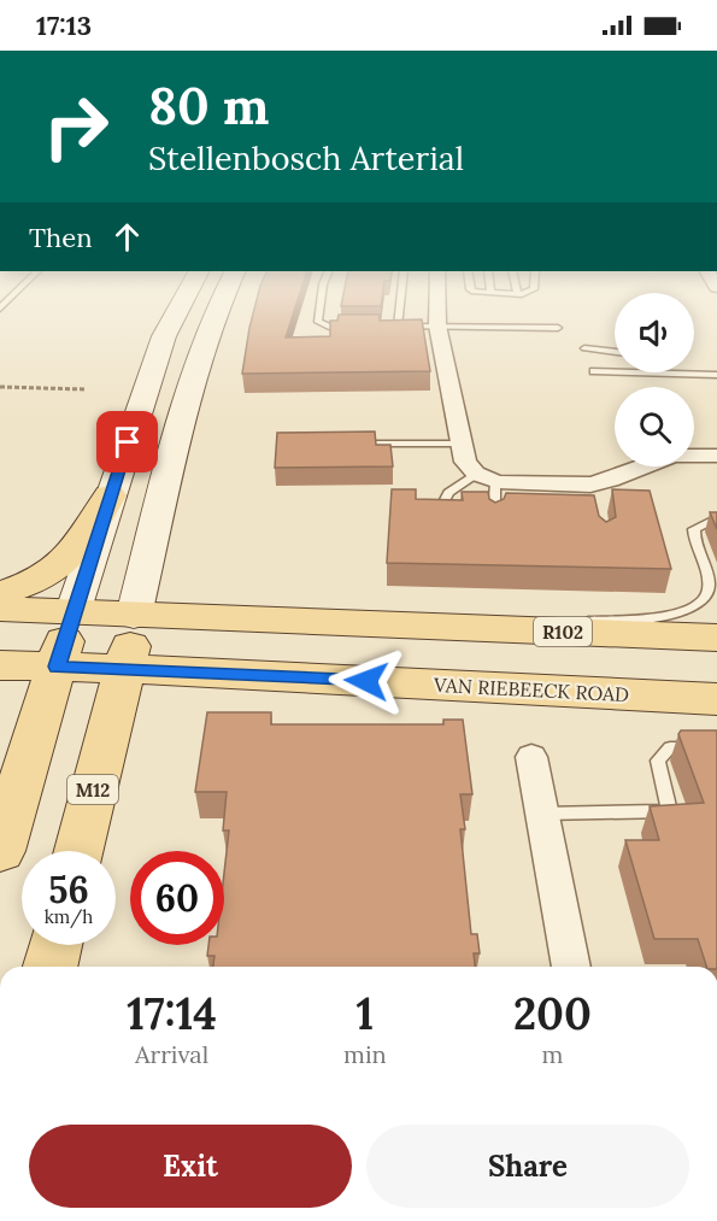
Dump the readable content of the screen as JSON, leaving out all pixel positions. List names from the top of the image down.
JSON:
{
  "streets": {
    "main road": ["R102", "VAN RIEBEECK ROAD", "M12"]
  },
  "crossings": [
    ["R102", "M12"],
    ["VAN RIEBEECK ROAD", "M12"]
  ],
  "page": {
    "status": "17:13",
    "turn": ["80 m", "Stellenbosch Arterial"],
    "then": "Then",
    "speed": "56 km/h",
    "limit": "60",
    "eta": [
      "17:14",
      "Arrival",
      "1",
      "min",
      "200",
      "m"
    ],
    "buttons": ["Exit", "Share"]
  }
}
